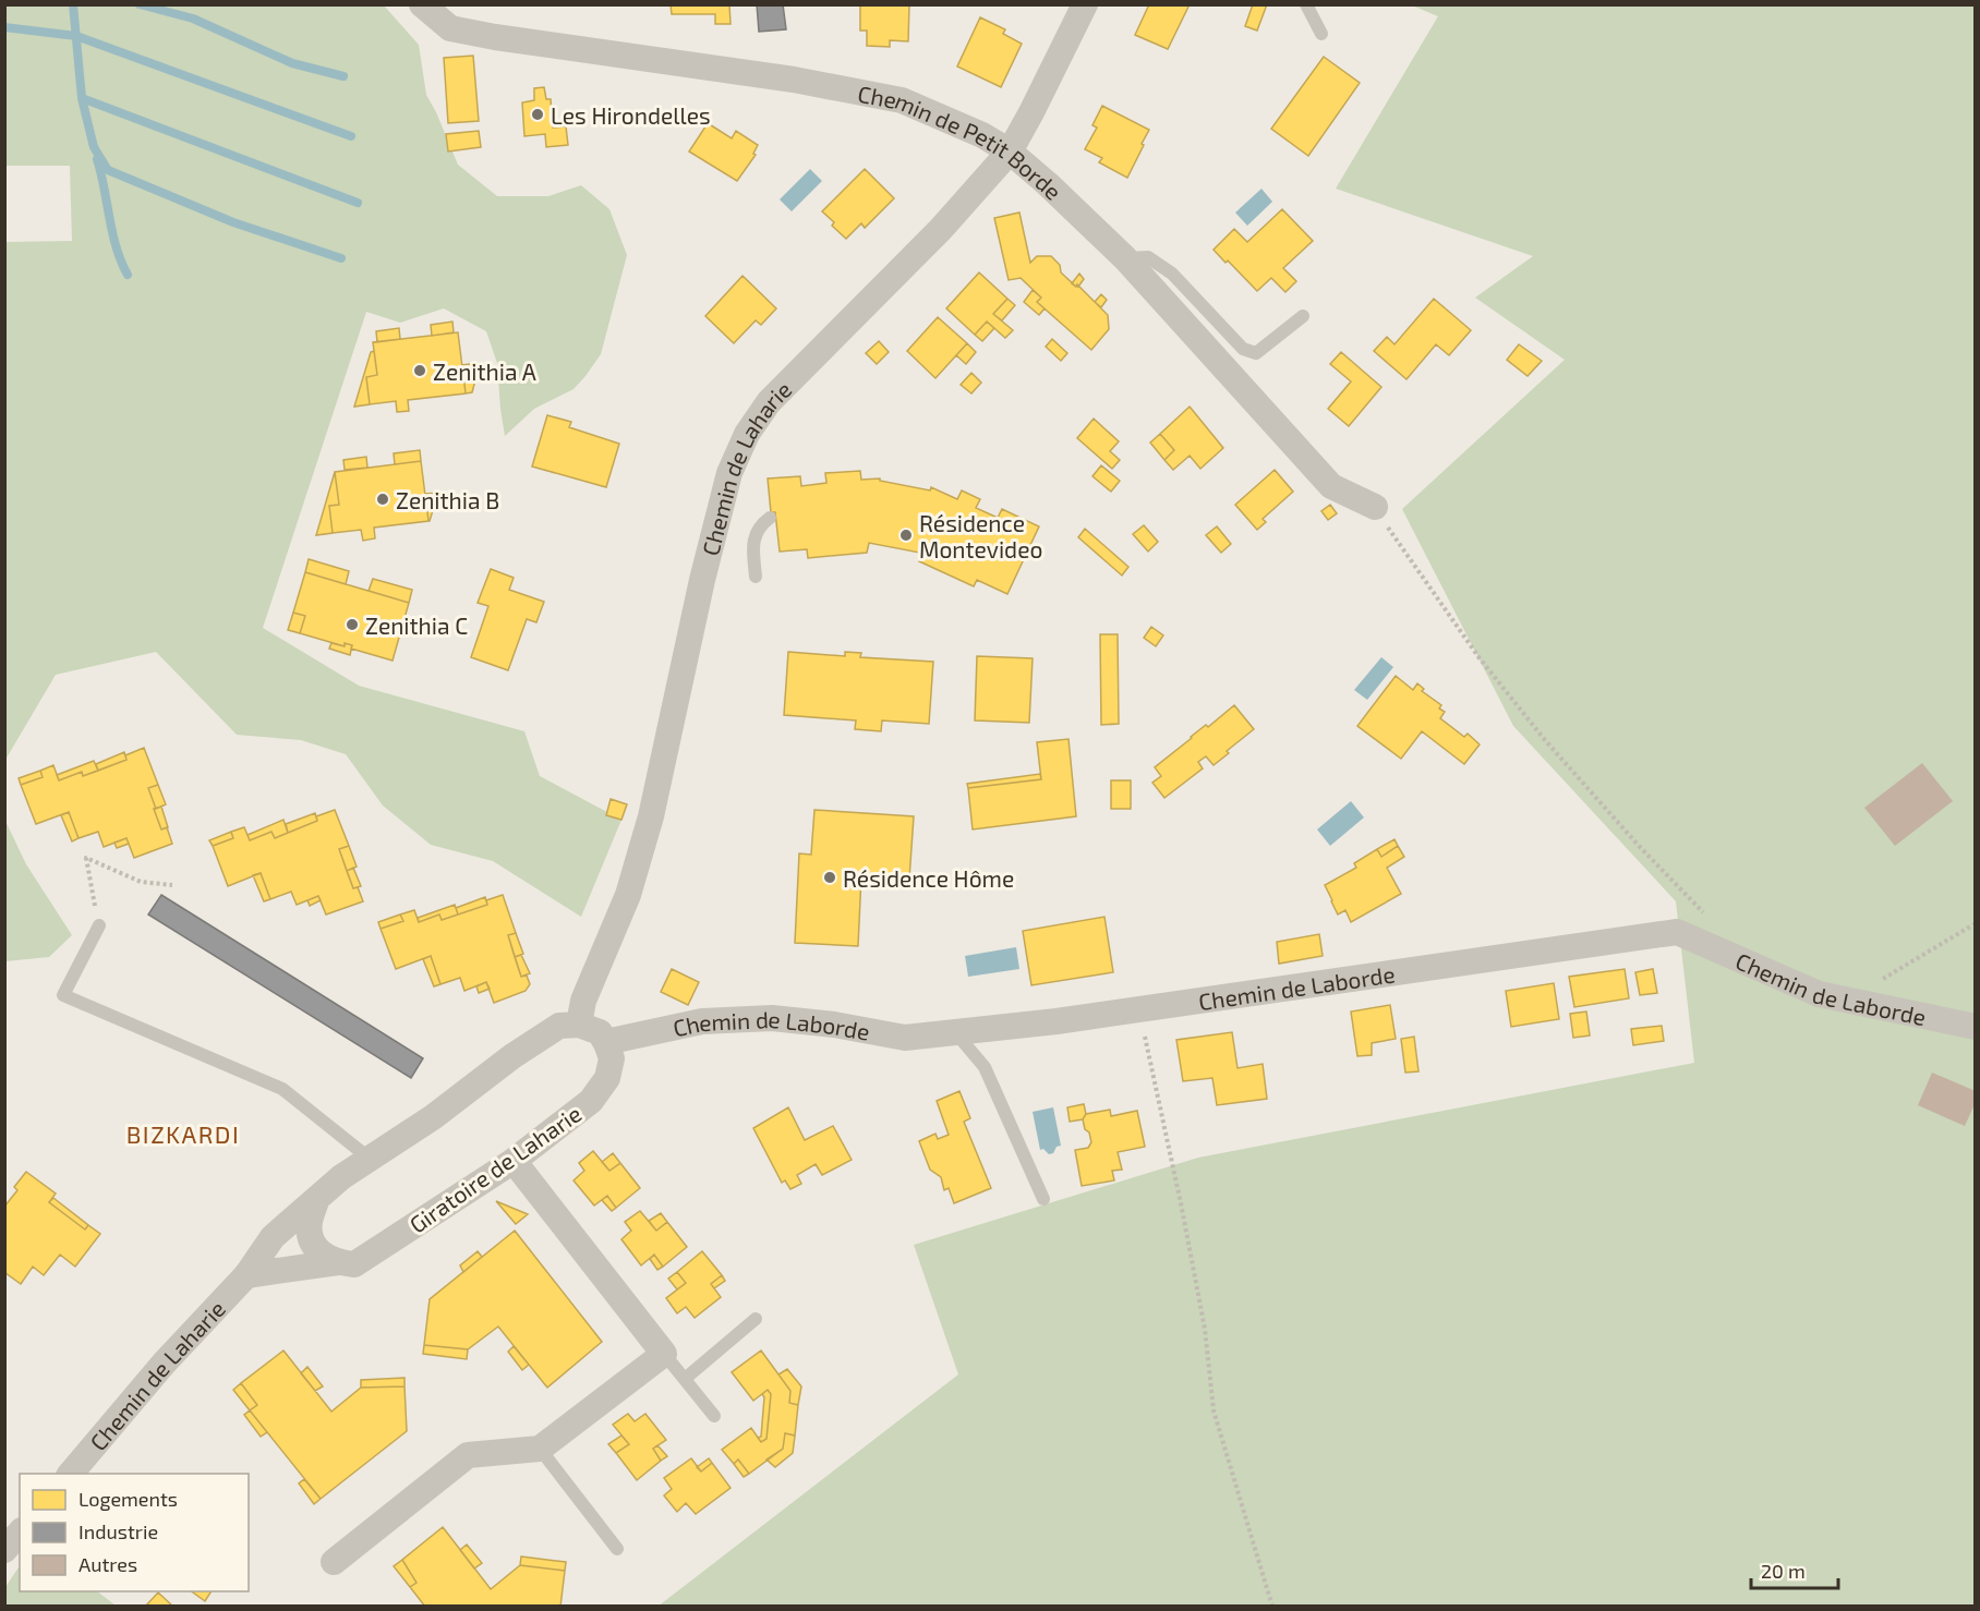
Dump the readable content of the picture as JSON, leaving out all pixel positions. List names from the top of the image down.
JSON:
{
  "streets": {
    "street": [
      "Chemin de Petit Borde",
      "Chemin de Laharie",
      "Chemin de Laborde",
      "Giratoire de Laharie"
    ]
  },
  "crossings": [
    ["Chemin de Petit Borde", "Chemin de Laharie"],
    ["Chemin de Laborde", "Giratoire de Laharie"]
  ],
  "districts": ["BIZKARDI"],
  "places": [
    "Les Hirondelles",
    "Zenithia A",
    "Zenithia B",
    "Résidence Montevideo",
    "Zenithia C",
    "Résidence Hôme"
  ],
  "legend": ["Logements", "Industrie", "Autres"],
  "scale_bar": "20 m"
}
